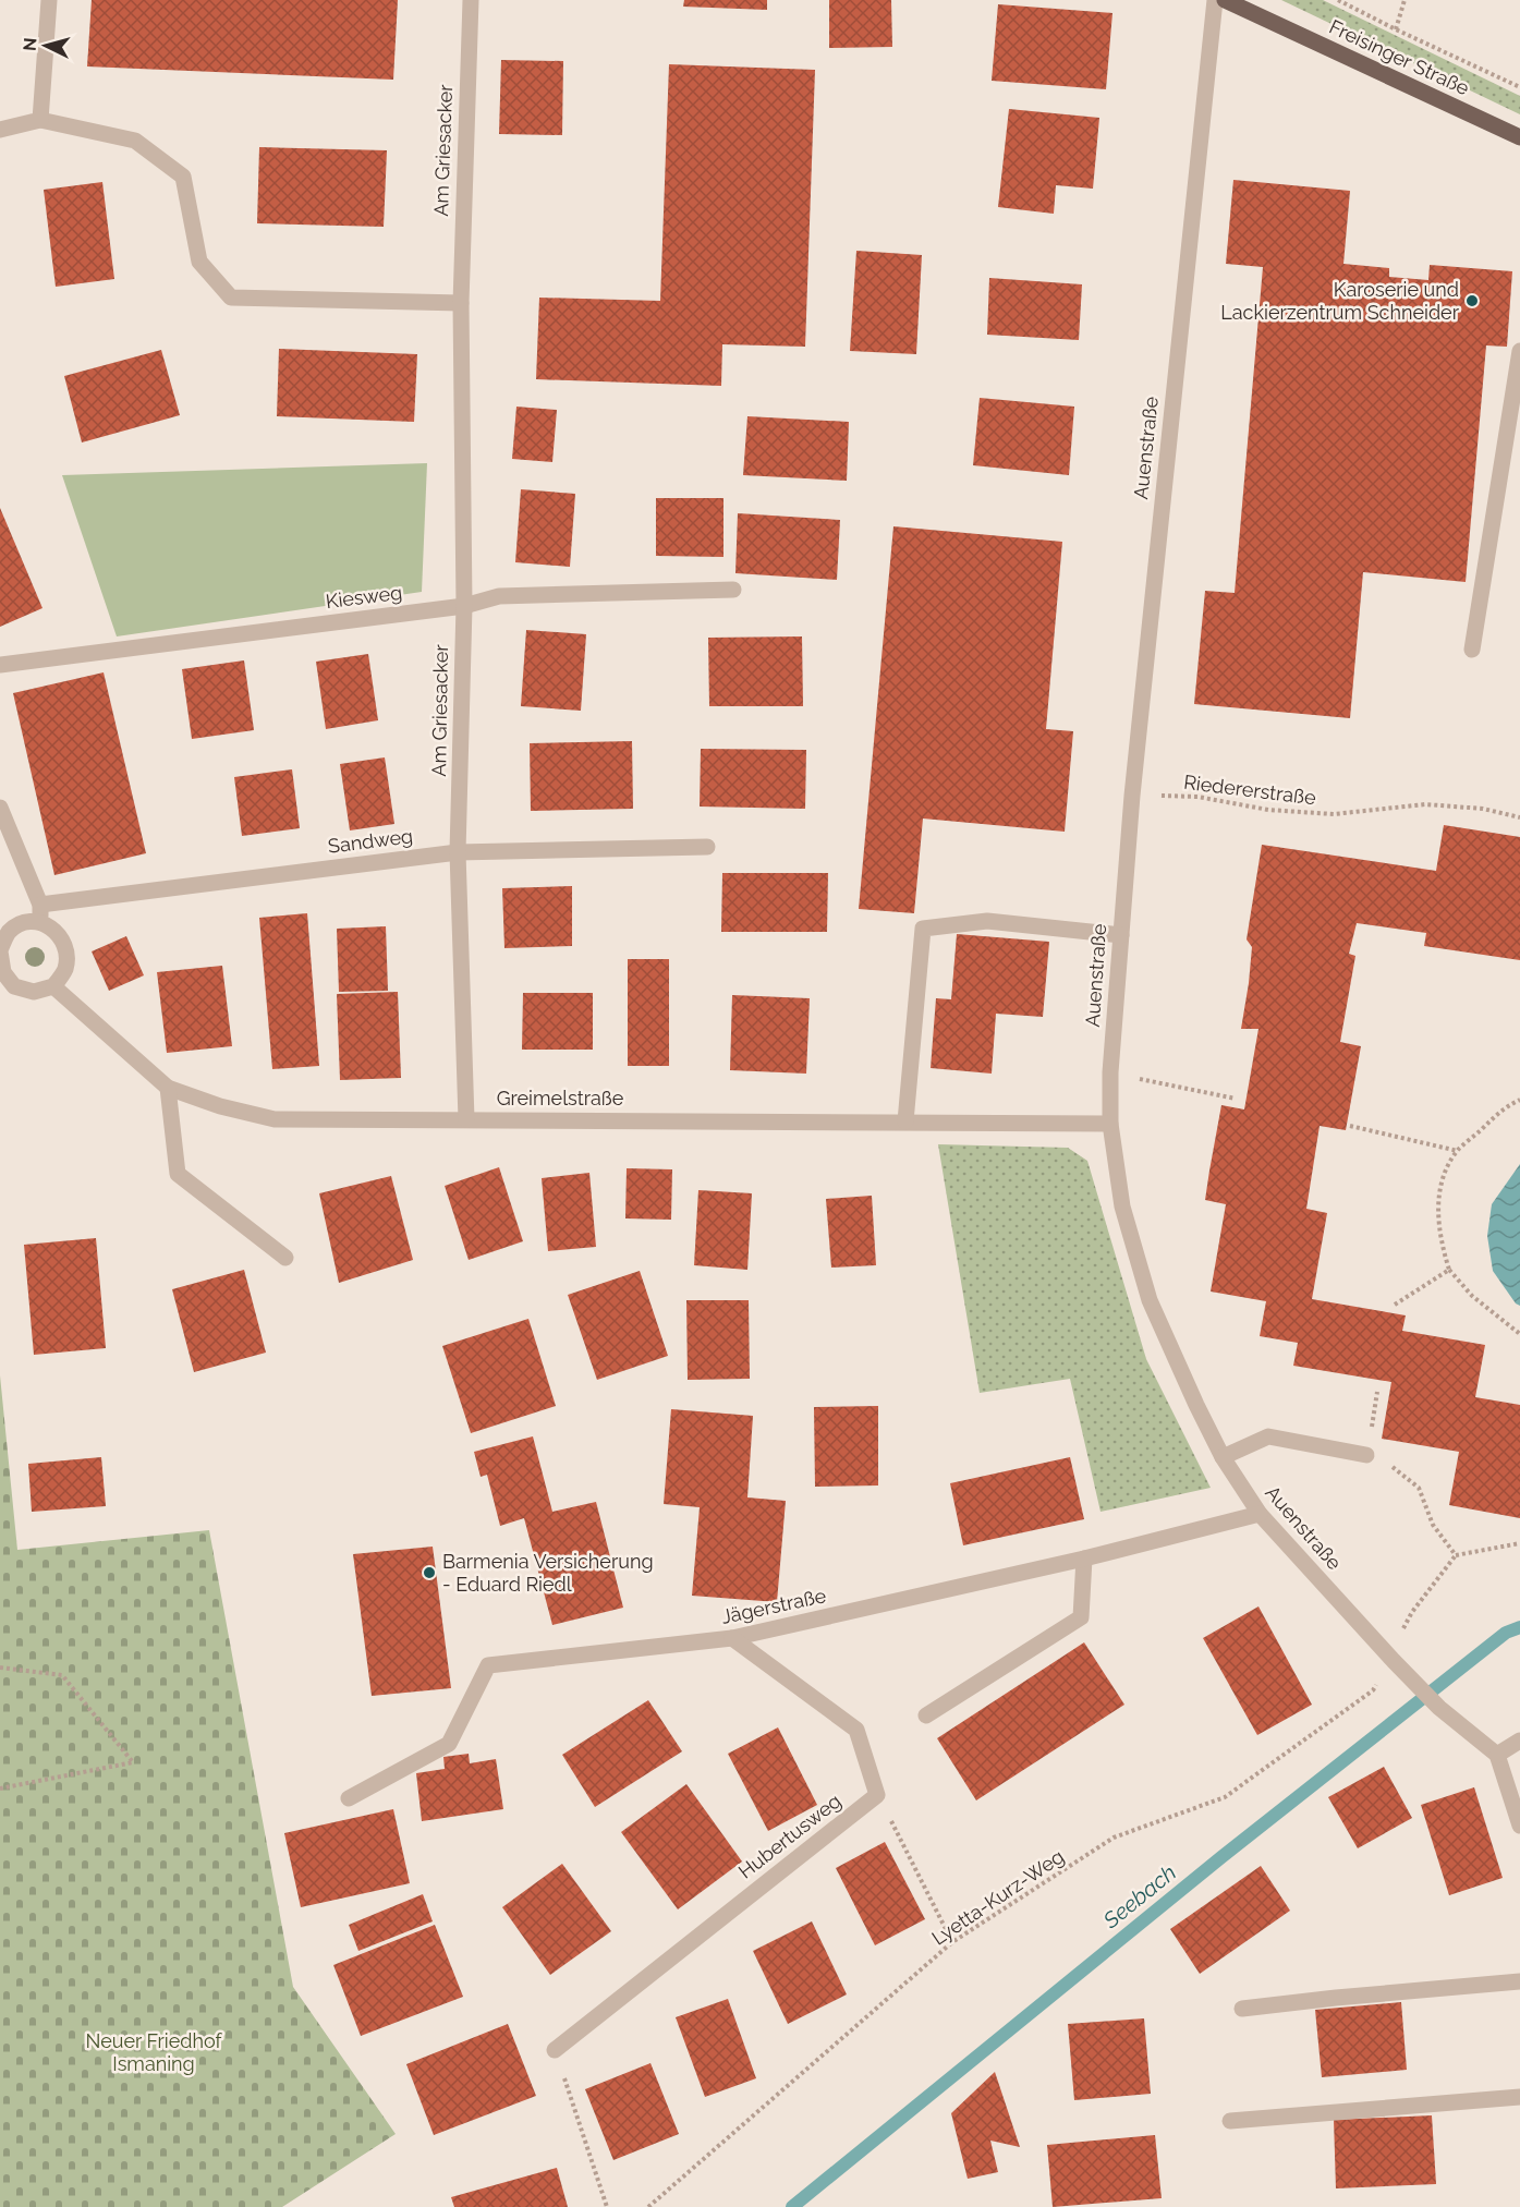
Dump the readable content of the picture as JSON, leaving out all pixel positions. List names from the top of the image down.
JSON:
{
  "streets": {
    "main road": ["Freisinger Straße"],
    "street": [
      "Am Griesacker",
      "Auenstraße",
      "Kiesweg",
      "Sandweg",
      "Greimelstraße",
      "Jägerstraße",
      "Hubertusweg"
    ],
    "path": ["Riedererstraße", "Lyetta-Kurz-Weg"]
  },
  "crossings": [
    ["Am Griesacker", "Kiesweg"],
    ["Am Griesacker", "Sandweg"],
    ["Am Griesacker", "Greimelstraße"],
    ["Auenstraße", "Riedererstraße"],
    ["Auenstraße", "Greimelstraße"],
    ["Auenstraße", "Jägerstraße"],
    ["Auenstraße", "Lyetta-Kurz-Weg"]
  ],
  "water": ["Seebach"],
  "parks": ["Neuer Friedhof Ismaning"],
  "places": ["Karoserie und Lackierzentrum Schneider", "Barmenia Versicherung - Eduard Riedl"],
  "north": "left"
}
